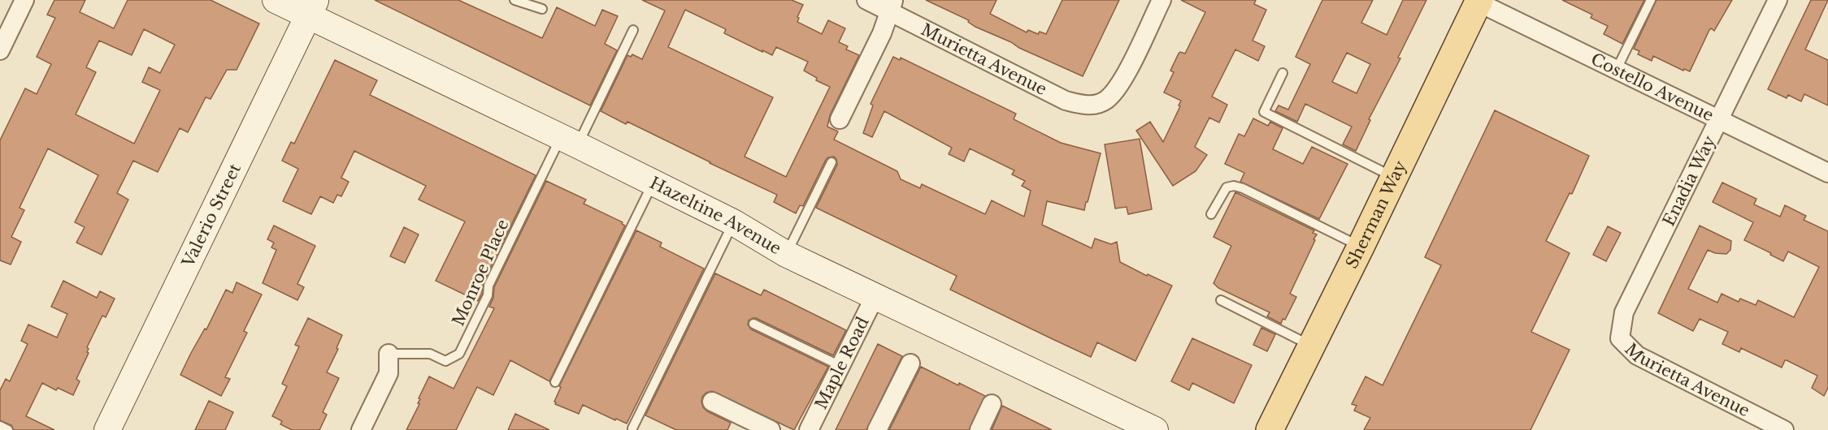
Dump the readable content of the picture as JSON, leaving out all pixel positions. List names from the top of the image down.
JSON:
{
  "streets": {
    "main road": ["Sherman Way"],
    "street": [
      "Murietta Avenue",
      "Costello Avenue",
      "Enadia Way",
      "Valerio Street",
      "Hazeltine Avenue",
      "Maple Road"
    ],
    "lane": ["Monroe Place"]
  },
  "crossings": [
    ["Murietta Avenue", "Enadia Way"],
    ["Costello Avenue", "Enadia Way"],
    ["Costello Avenue", "Sherman Way"],
    ["Valerio Street", "Hazeltine Avenue"],
    ["Hazeltine Avenue", "Monroe Place"],
    ["Hazeltine Avenue", "Maple Road"]
  ]
}
